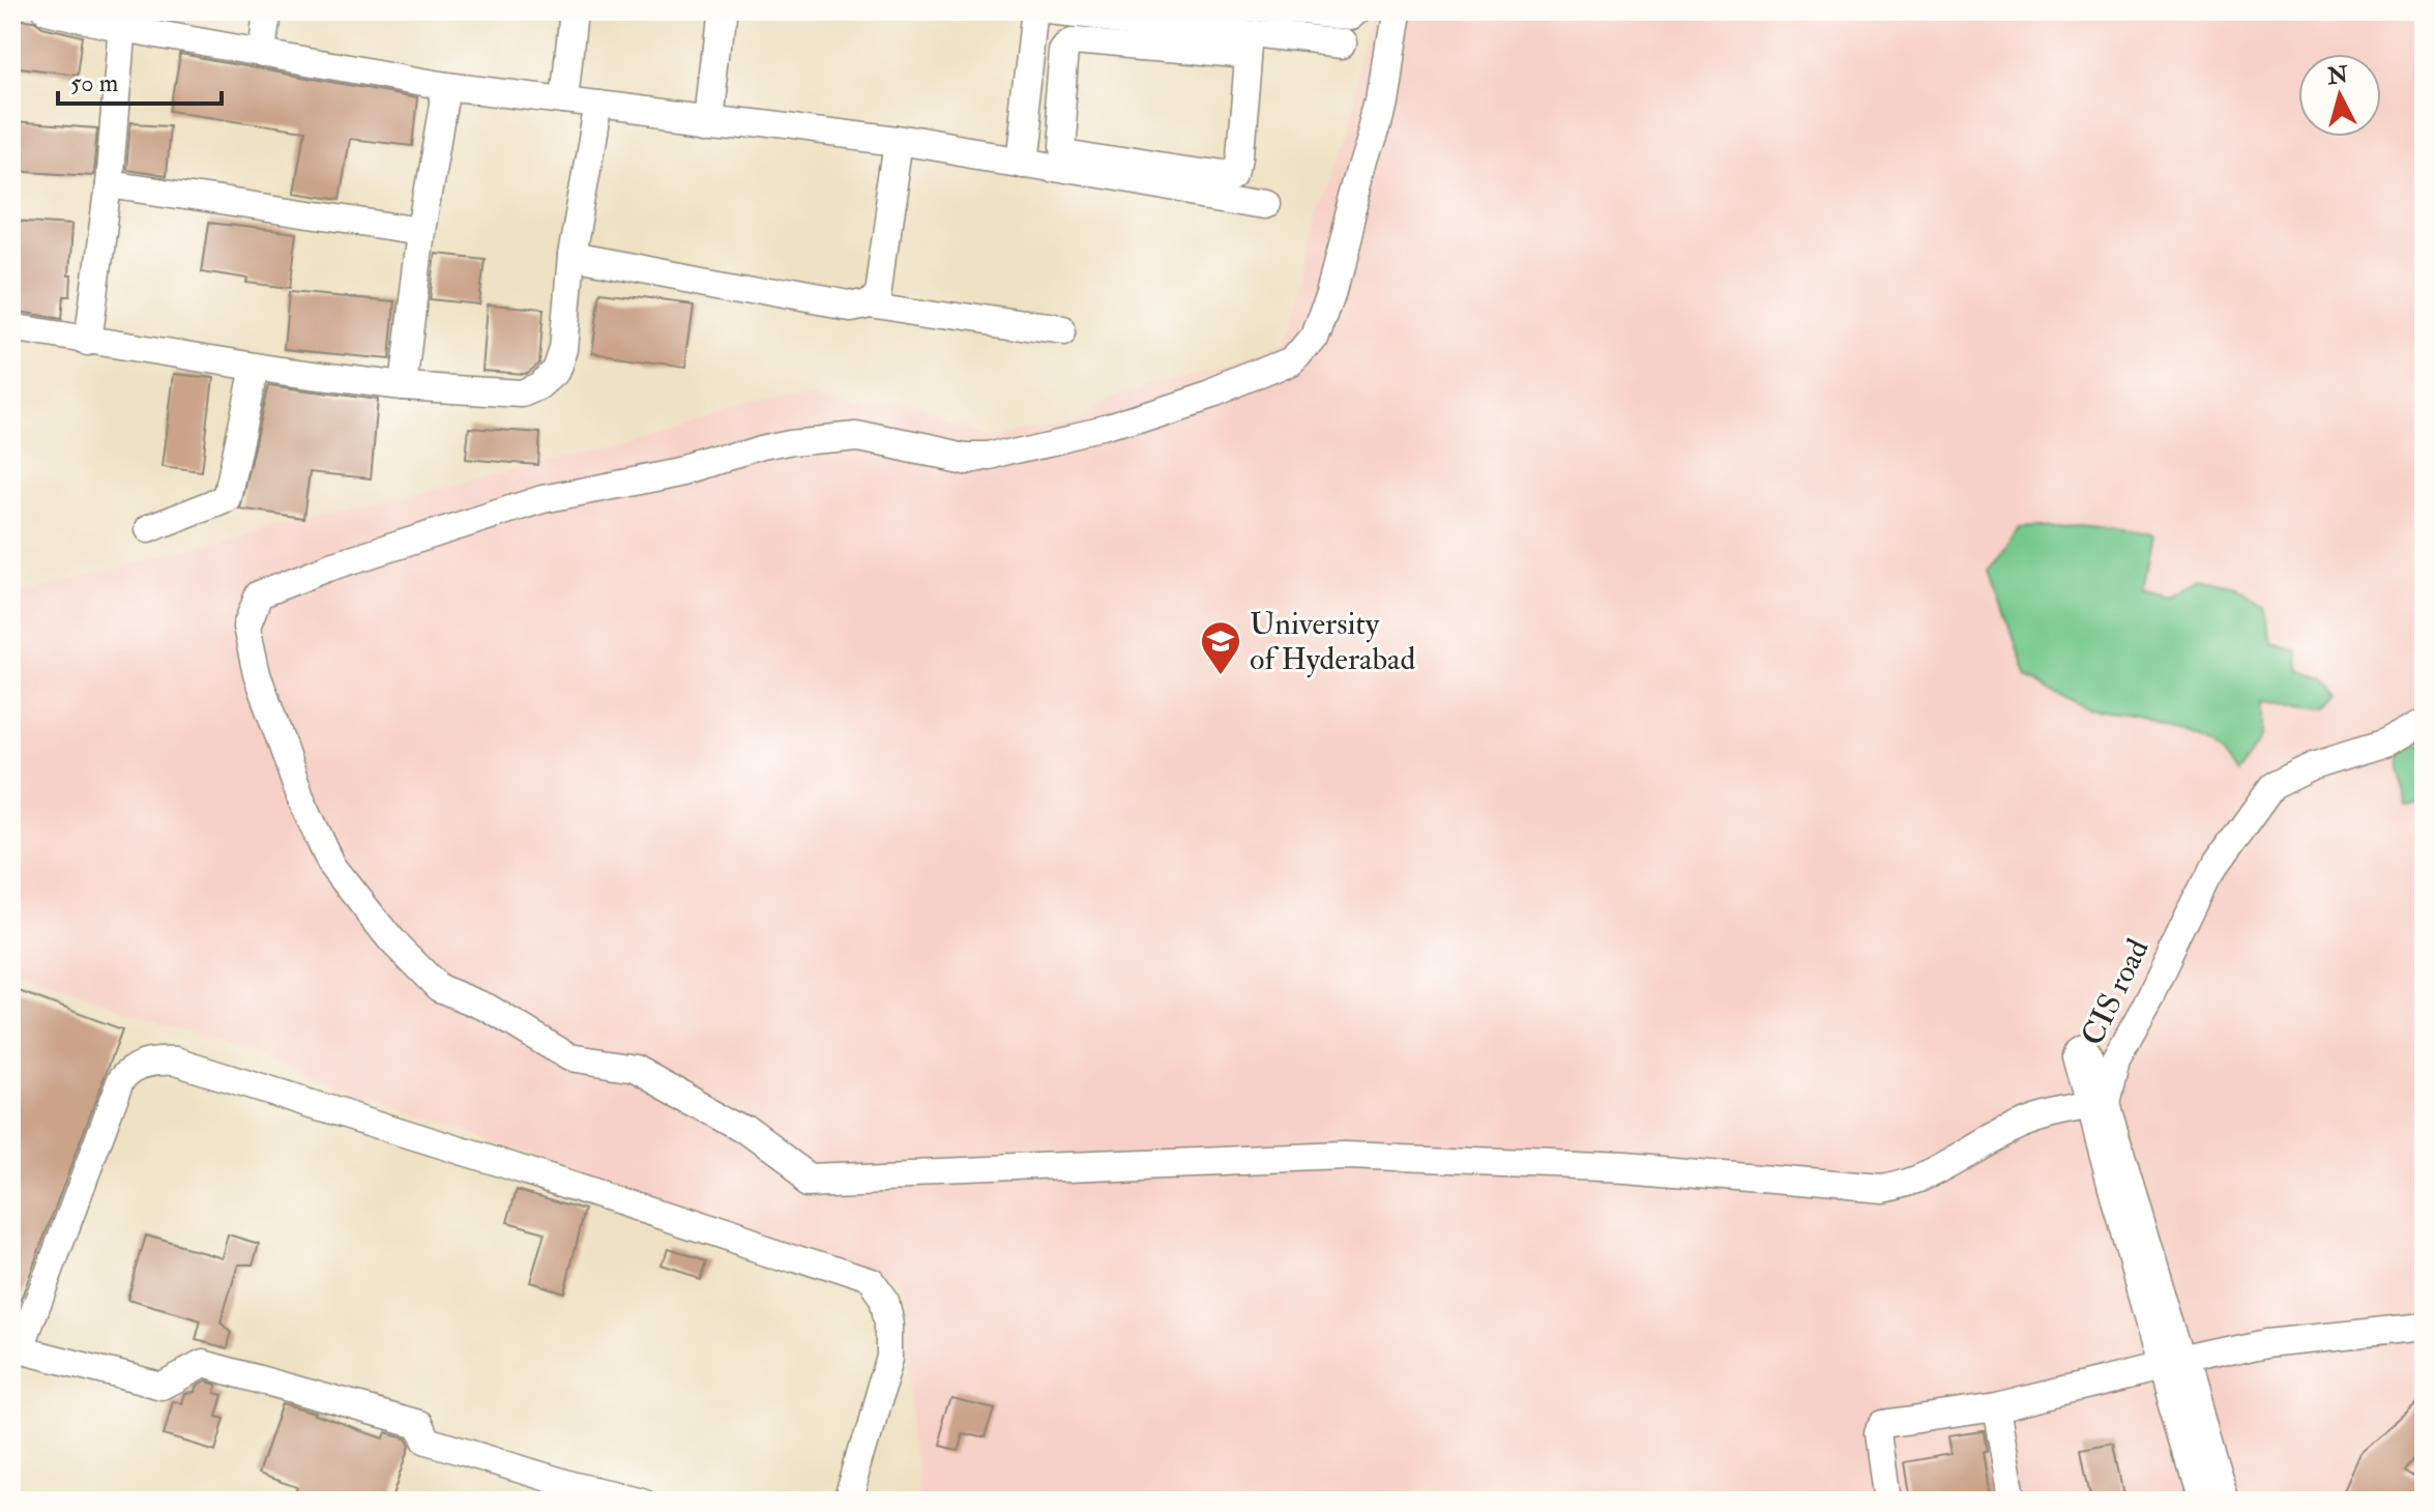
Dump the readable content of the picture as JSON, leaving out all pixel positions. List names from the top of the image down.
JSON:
{
  "streets": {
    "street": ["CIS road"]
  },
  "places": {
    "school or university": ["University of Hyderabad"]
  },
  "scale_bar": "50 m",
  "north": "top"
}
